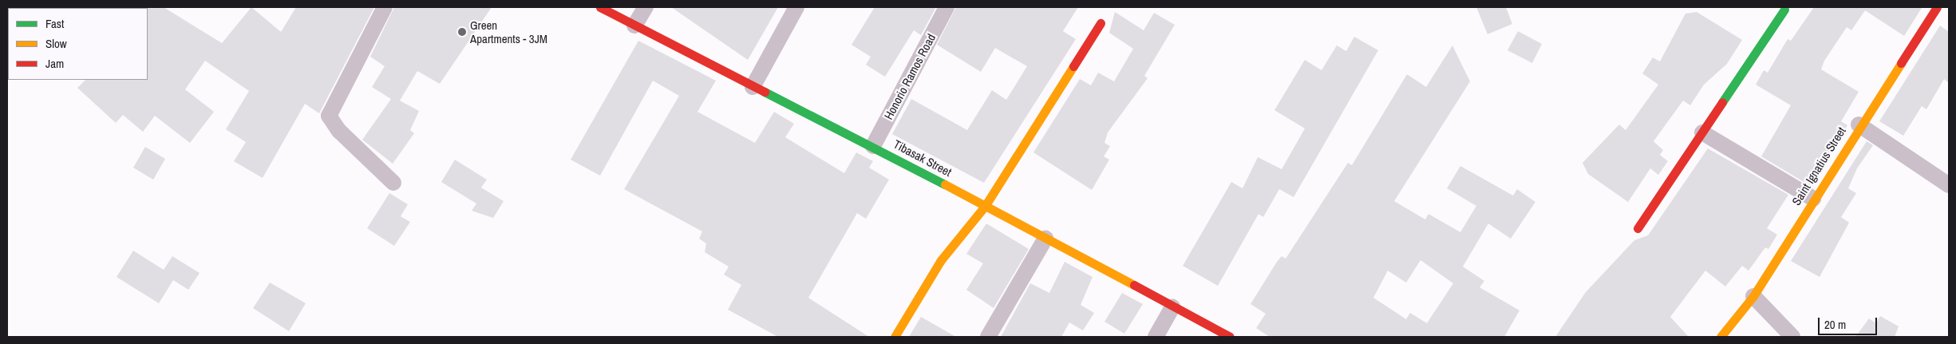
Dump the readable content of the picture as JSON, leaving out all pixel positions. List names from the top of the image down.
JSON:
{
  "streets": {
    "street": ["Honorio Ramos Road", "Tibasak Street", "Saint Ignatius Street"]
  },
  "crossings": [
    ["Honorio Ramos Road", "Tibasak Street"]
  ],
  "places": ["Green Apartments - 3JM"],
  "legend": ["Fast", "Slow", "Jam"],
  "scale_bar": "20 m"
}
